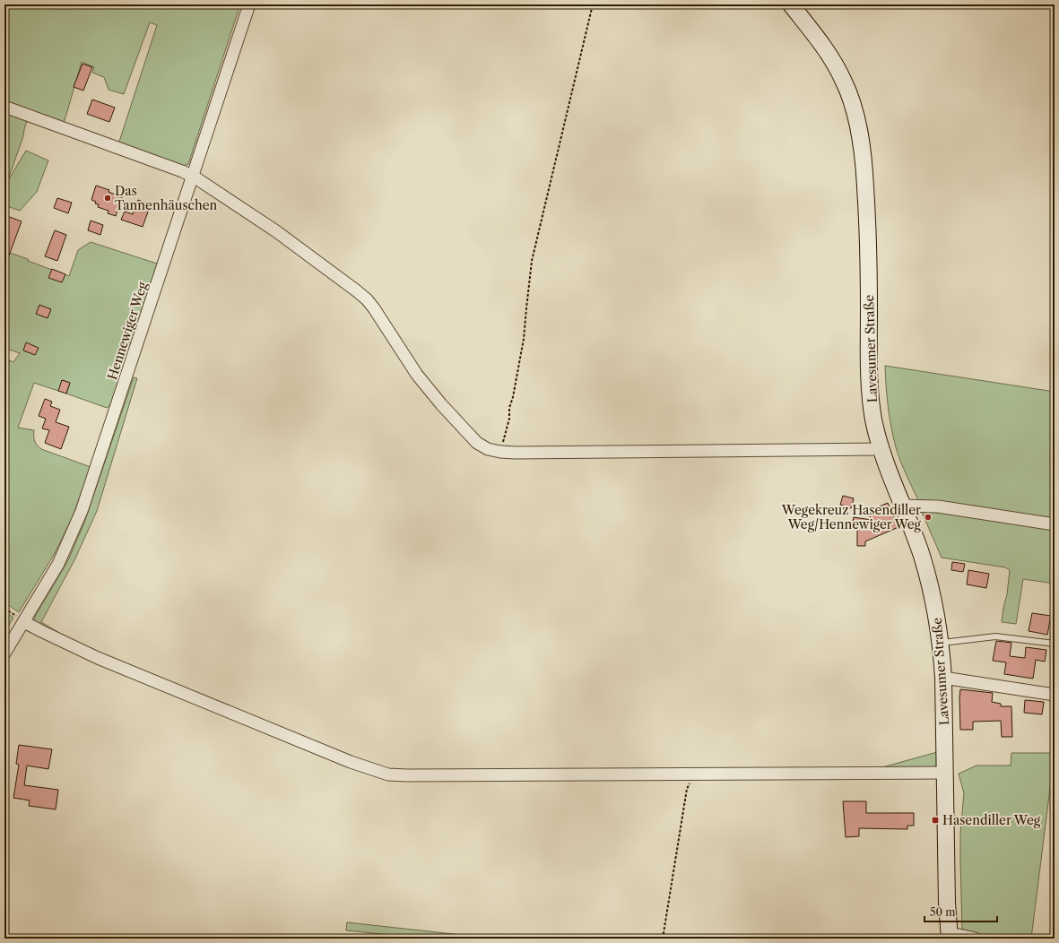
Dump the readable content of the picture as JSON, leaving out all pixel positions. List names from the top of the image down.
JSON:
{
  "streets": {
    "street": ["Hennewiger Weg", "Lavesumer Straße"]
  },
  "places": {
    "other": ["Das Tannenhäuschen", "Wegekreuz Hasendiller Weg/Hennewiger Weg"],
    "transit": ["Hasendiller Weg"]
  },
  "scale_bar": "50 m"
}
